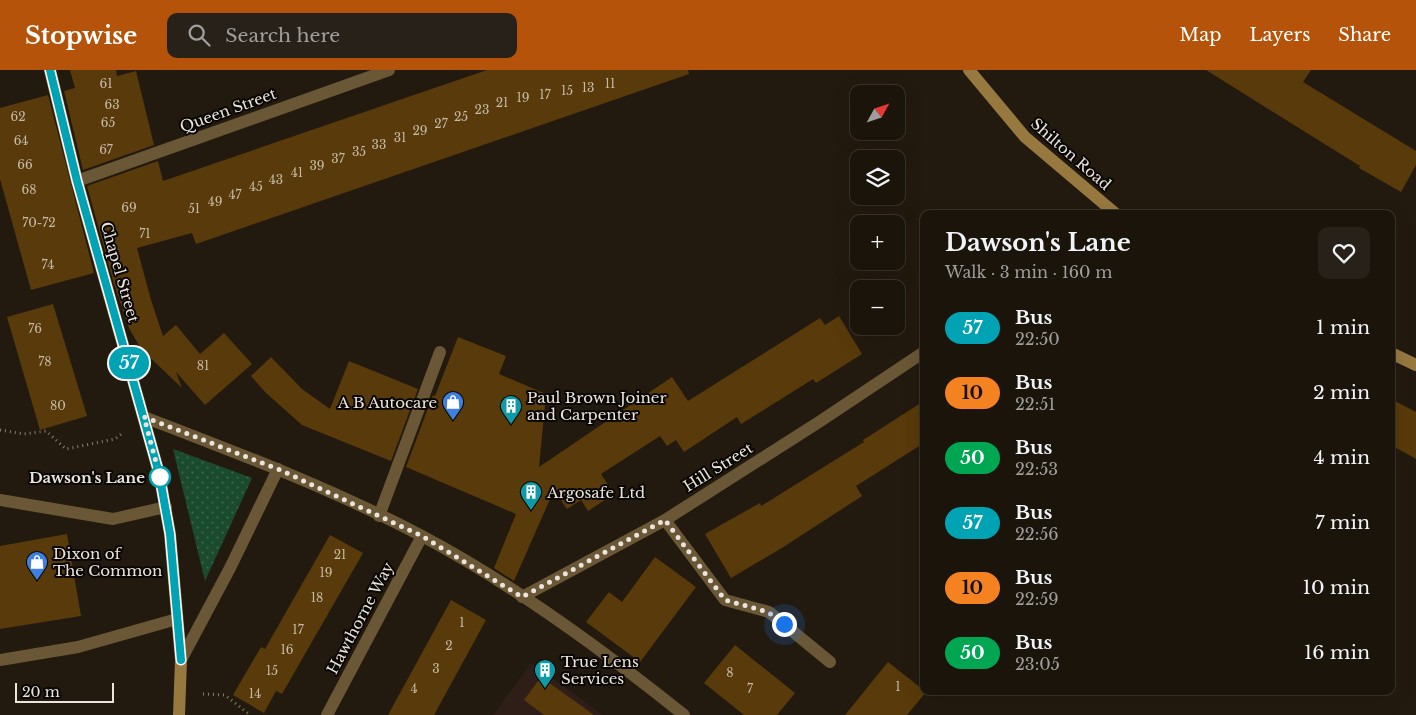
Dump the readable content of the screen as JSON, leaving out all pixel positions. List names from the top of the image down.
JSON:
{
  "streets": {
    "street": [
      "Queen Street",
      "Shilton Road",
      "Chapel Street",
      "Hill Street",
      "Hawthorne Way"
    ]
  },
  "crossings": [
    ["Queen Street", "Chapel Street"]
  ],
  "places": {
    "shop": ["A B Autocare", "Dixon of The Common"],
    "building": ["Paul Brown Joiner and Carpenter", "Argosafe Ltd", "True Lens Services"],
    "other": ["Dawson's Lane"]
  },
  "lines": ["bus line 57"],
  "house_numbers": [
    "61",
    "11",
    "13",
    "15",
    "17",
    "19",
    "21",
    "63",
    "23",
    "62",
    "25",
    "65",
    "27",
    "29",
    "31",
    "64",
    "33",
    "67",
    "35",
    "37",
    "66",
    "39",
    "41",
    "43",
    "45",
    "68",
    "47",
    "49",
    "69",
    "51",
    "70-72",
    "71",
    "74",
    "76",
    "78",
    "81",
    "80",
    "21",
    "19",
    "18",
    "1",
    "17",
    "2",
    "16",
    "3",
    "15",
    "8",
    "1",
    "4",
    "7",
    "14"
  ],
  "scale_bar": "20 m",
  "north": "top right",
  "page": {
    "header": "Stopwise",
    "search": "Search here",
    "nav": ["Map", "Layers", "Share"],
    "on_map": "57",
    "map_buttons": ["+", "−"],
    "heading": ["Dawson's Lane", "Walk · 3 min · 160 m"],
    "list": [
      {
        "mark": "57",
        "name": "Bus",
        "note": "22:50",
        "value": "1 min"
      },
      {
        "mark": "10",
        "name": "Bus",
        "note": "22:51",
        "value": "2 min"
      },
      {
        "mark": "50",
        "name": "Bus",
        "note": "22:53",
        "value": "4 min"
      },
      {
        "mark": "57",
        "name": "Bus",
        "note": "22:56",
        "value": "7 min"
      },
      {
        "mark": "10",
        "name": "Bus",
        "note": "22:59",
        "value": "10 min"
      },
      {
        "mark": "50",
        "name": "Bus",
        "note": "23:05",
        "value": "16 min"
      }
    ],
    "scale": "20 m"
  }
}
